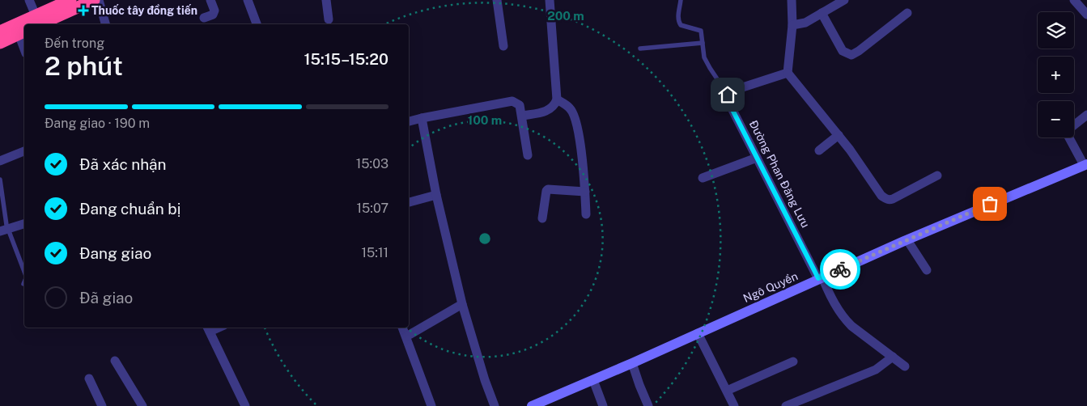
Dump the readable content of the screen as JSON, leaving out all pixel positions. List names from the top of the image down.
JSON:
{
  "streets": {
    "street": ["Đường Phan Đăng Lưu", "Ngô Quyền"]
  },
  "crossings": [
    ["Đường Phan Đăng Lưu", "Ngô Quyền"]
  ],
  "places": {
    "health": ["Thuốc tây đồng tiến"]
  },
  "page": {
    "map_buttons": ["+", "−"],
    "heading": ["2 phút", "Đến trong", "15:15–15:20"],
    "bar": "Đang giao · 190 m",
    "list": [
      ["Đã xác nhận", "15:03"],
      ["Đang chuẩn bị", "15:07"],
      ["Đang giao", "15:11"],
      "Đã giao"
    ]
  },
  "rings": ["200 m", "100 m"]
}
